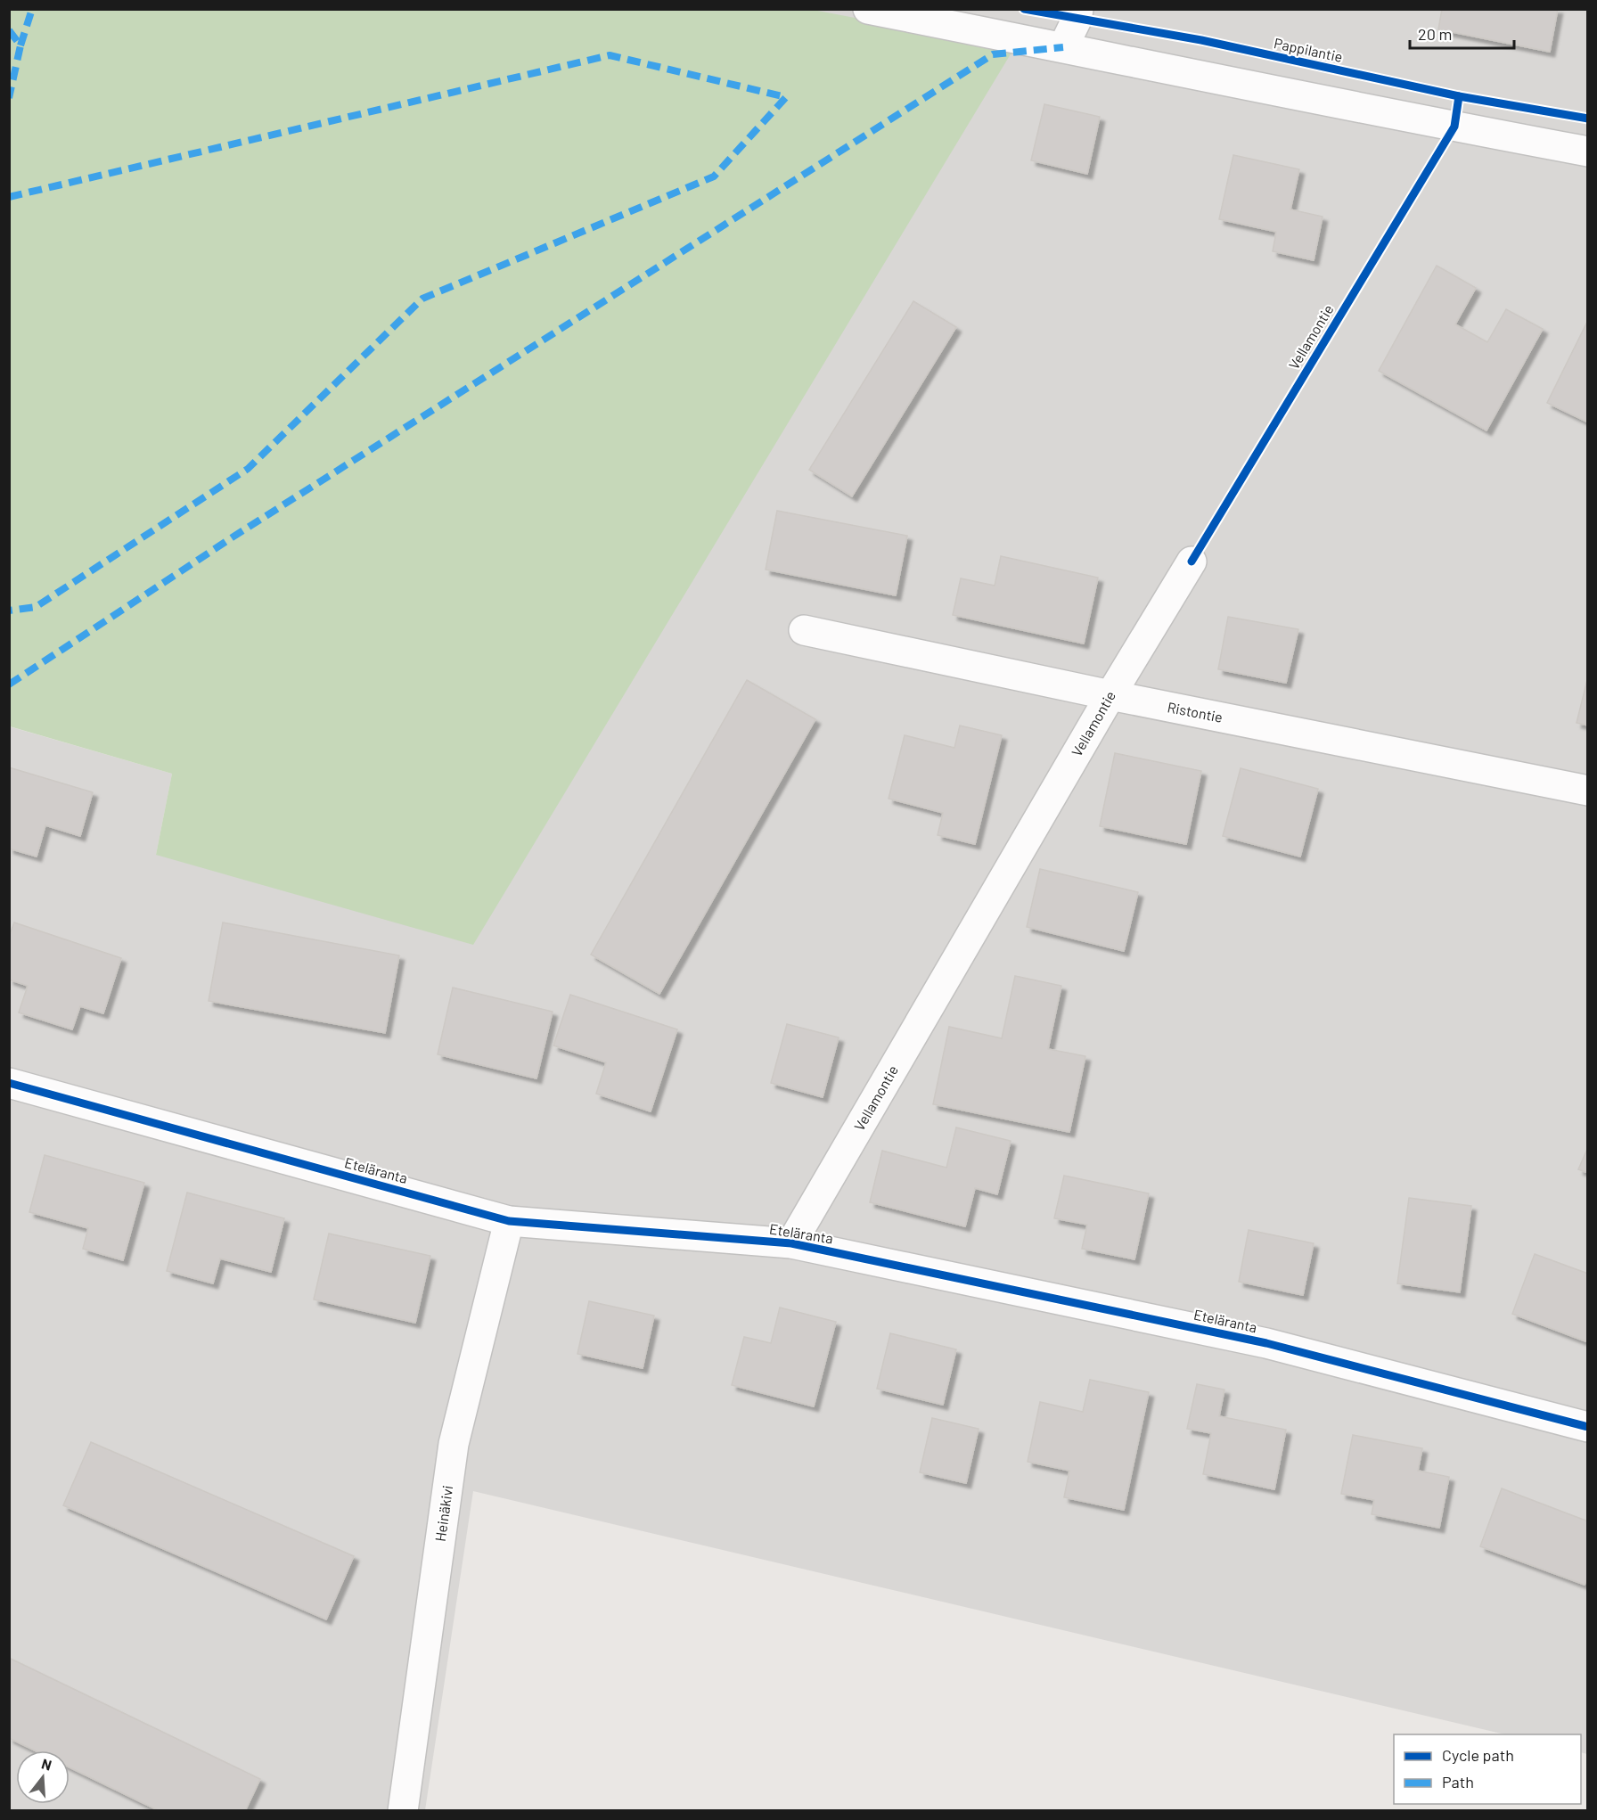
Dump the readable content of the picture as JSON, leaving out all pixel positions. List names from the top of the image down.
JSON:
{
  "streets": {
    "street": [
      "Vellamontie",
      "Ristontie",
      "Eteläranta",
      "Heinäkivi"
    ],
    "cycle path": ["Pappilantie"]
  },
  "crossings": [
    ["Vellamontie", "Ristontie"],
    ["Vellamontie", "Eteläranta"],
    ["Eteläranta", "Heinäkivi"]
  ],
  "legend": ["Cycle path", "Path"],
  "scale_bar": "20 m",
  "north": "top"
}
